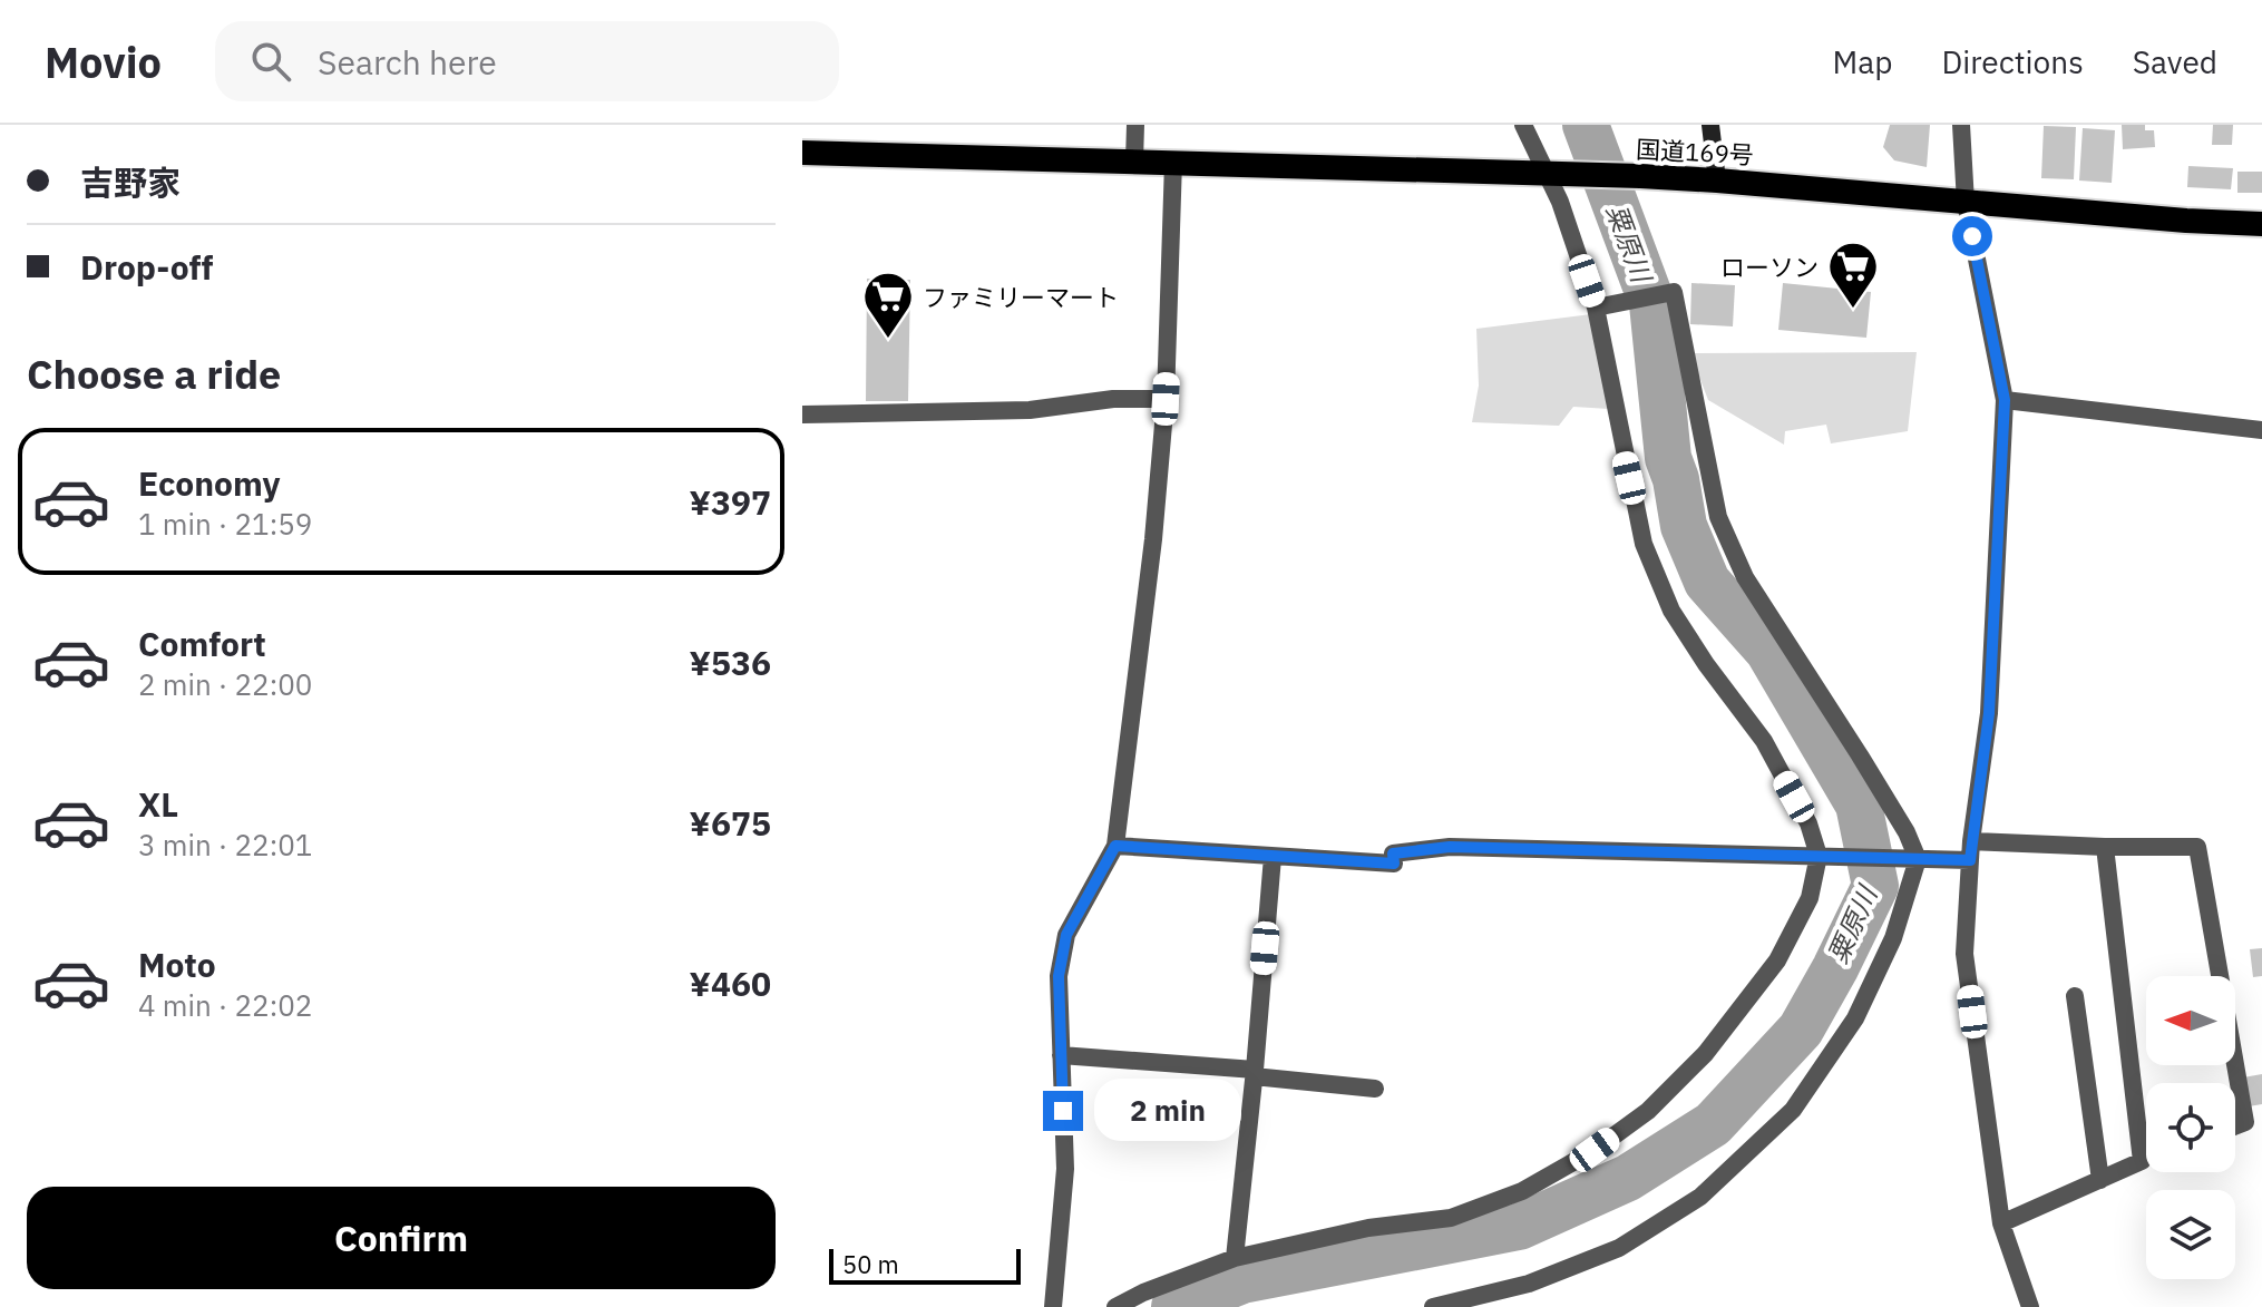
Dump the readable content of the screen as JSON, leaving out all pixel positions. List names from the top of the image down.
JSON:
{
  "streets": {
    "highway": ["国道169号"]
  },
  "water": ["粟原川"],
  "places": {
    "supermarket": ["ローソン", "ファミリーマート"]
  },
  "scale_bar": "50 m",
  "north": "left",
  "page": {
    "header": "Movio",
    "search": "Search here",
    "nav": ["Map", "Directions", "Saved"],
    "banner": ["吉野家", "Drop-off"],
    "heading": "Choose a ride",
    "list": [
      {
        "name": "Economy",
        "note": "1 min · 21:59",
        "value": "¥397"
      },
      {
        "name": "Comfort",
        "note": "2 min · 22:00",
        "value": "¥536"
      },
      {
        "name": "XL",
        "note": "3 min · 22:01",
        "value": "¥675"
      },
      {
        "name": "Moto",
        "note": "4 min · 22:02",
        "value": "¥460"
      }
    ],
    "bubble": "2 min",
    "buttons": "Confirm",
    "scale": "50 m"
  }
}
